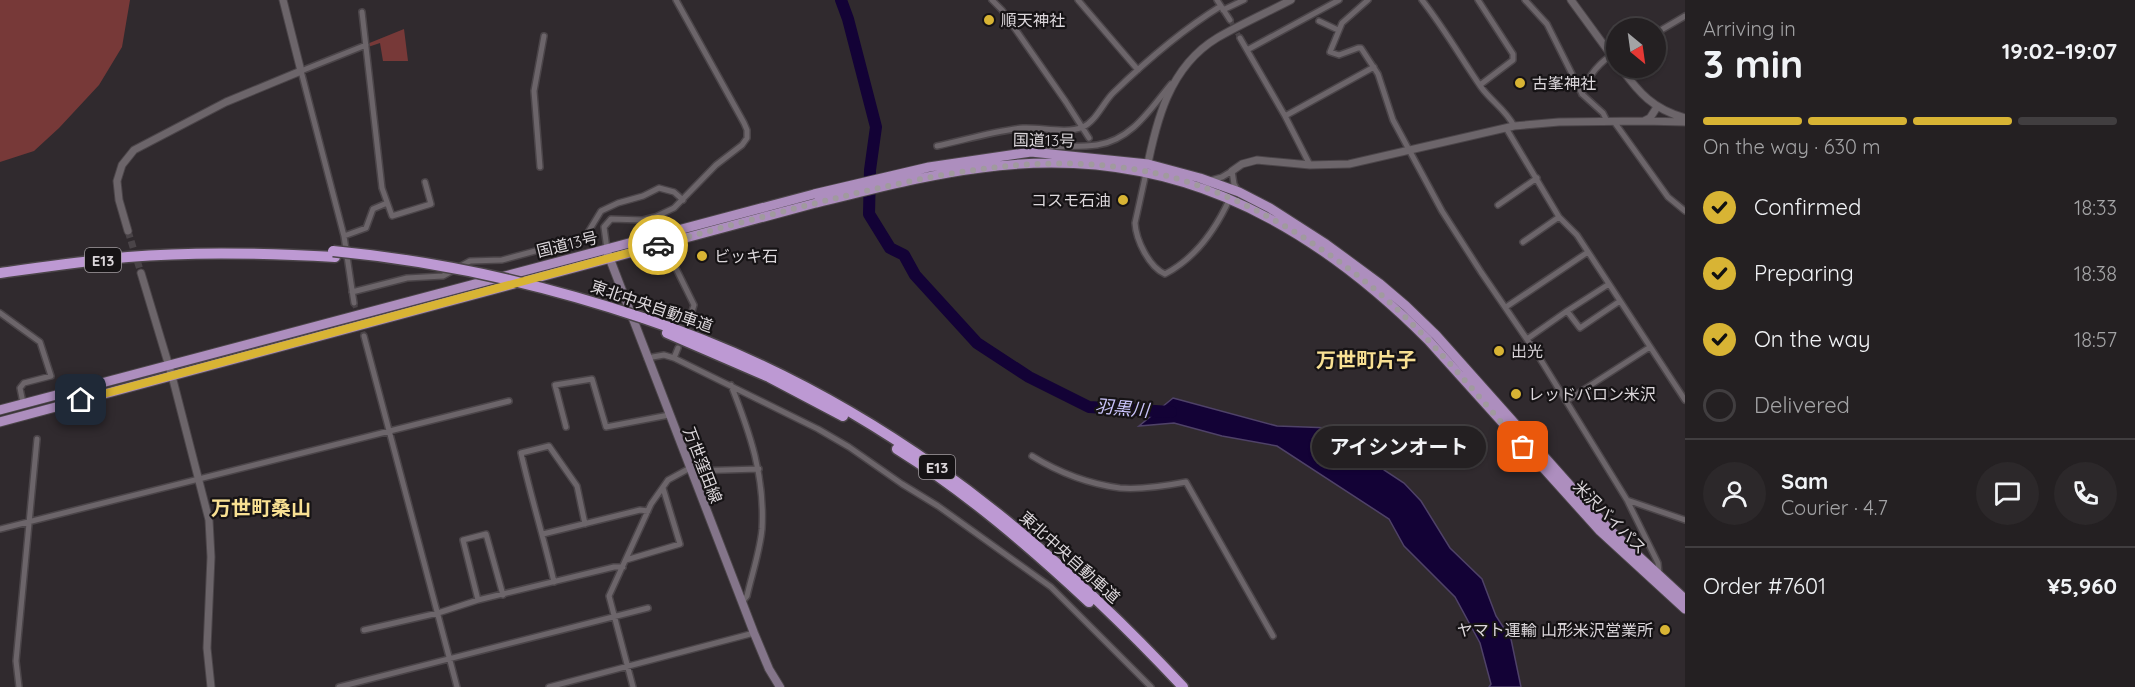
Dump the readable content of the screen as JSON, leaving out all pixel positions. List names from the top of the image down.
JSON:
{
  "streets": {
    "highway": [
      "国道13号",
      "E13",
      "東北中央自動車道",
      "米沢バイパス"
    ],
    "main road": ["万世窪田線"]
  },
  "crossings": [
    ["国道13号", "万世窪田線"],
    ["国道13号", "米沢バイパス"]
  ],
  "districts": ["万世町片子", "万世町桑山"],
  "water": ["羽黒川"],
  "places": [
    "順天神社",
    "古峯神社",
    "コスモ石油",
    "ビッキ石",
    "出光",
    "レッドバロン米沢",
    "アイシンオート",
    "ヤマト運輸 山形米沢営業所"
  ],
  "north": "bottom right",
  "page": {
    "heading": ["3 min", "Arriving in", "19:02–19:07"],
    "panel": [
      "Sam",
      "Courier · 4.7",
      "Order #7601",
      "¥5,960"
    ],
    "bar": "On the way · 630 m",
    "list": [
      ["Confirmed", "18:33"],
      ["Preparing", "18:38"],
      ["On the way", "18:57"],
      "Delivered"
    ],
    "bubble": "アイシンオート"
  }
}
